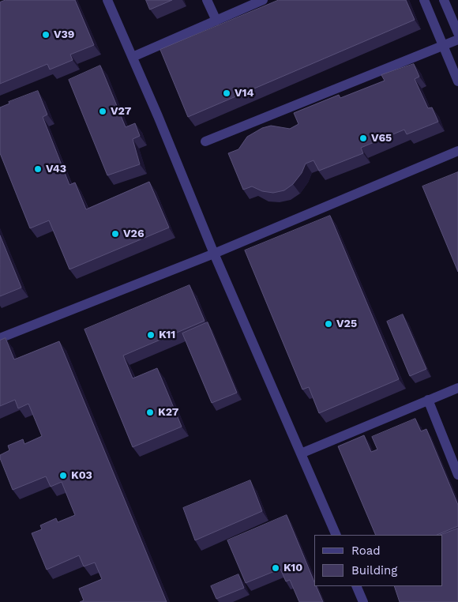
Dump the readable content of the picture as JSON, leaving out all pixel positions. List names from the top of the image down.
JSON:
{
  "places": [
    "V39",
    "V14",
    "V27",
    "V65",
    "V43",
    "V26",
    "V25",
    "K11",
    "K27",
    "K03",
    "K10"
  ],
  "legend": ["Road", "Building"]
}
